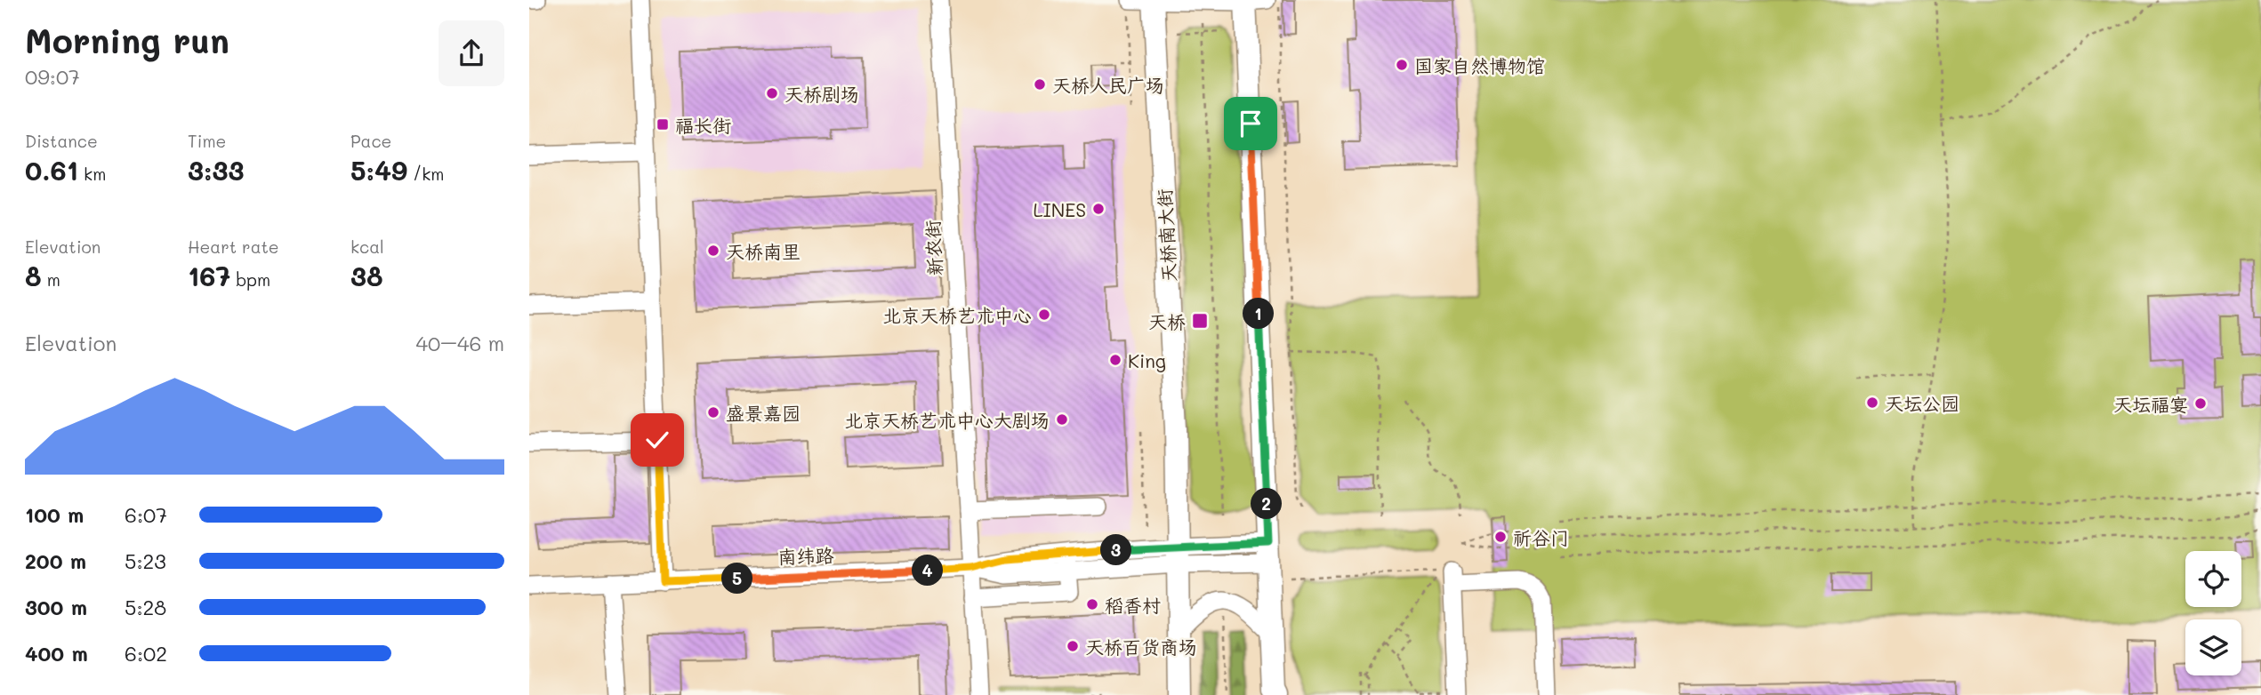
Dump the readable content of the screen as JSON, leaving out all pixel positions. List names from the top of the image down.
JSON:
{
  "streets": {
    "main road": ["天桥南大街"],
    "street": ["新农街", "南纬路"]
  },
  "crossings": [
    ["天桥南大街", "南纬路"],
    ["新农街", "南纬路"]
  ],
  "places": {
    "other": [
      "国家自然博物馆",
      "天桥人民广场",
      "天桥剧场",
      "LINES",
      "天桥南里",
      "北京天桥艺术中心",
      "King",
      "天坛公园",
      "天坛福宴",
      "盛景嘉园",
      "北京天桥艺术中心大剧场",
      "祈谷门",
      "稻香村",
      "天桥百货商场"
    ],
    "transit": ["福长街", "天桥"]
  },
  "page": {
    "heading": ["Morning run", "09:07"],
    "stats": [
      ["Distance", "0.61 km"],
      ["Time", "3:33"],
      ["Pace", "5:49 /km"],
      ["Elevation", "8 m"],
      ["Heart rate", "167 bpm"],
      ["kcal", "38"]
    ],
    "pins": [
      "1",
      "2",
      "3",
      "4",
      "5"
    ],
    "chart": ["Elevation", "40–46 m"],
    "list": [
      {
        "name": "100 m",
        "note": "6:07"
      },
      {
        "name": "200 m",
        "note": "5:23"
      },
      {
        "name": "300 m",
        "note": "5:28"
      },
      {
        "name": "400 m",
        "note": "6:02"
      }
    ]
  }
}
